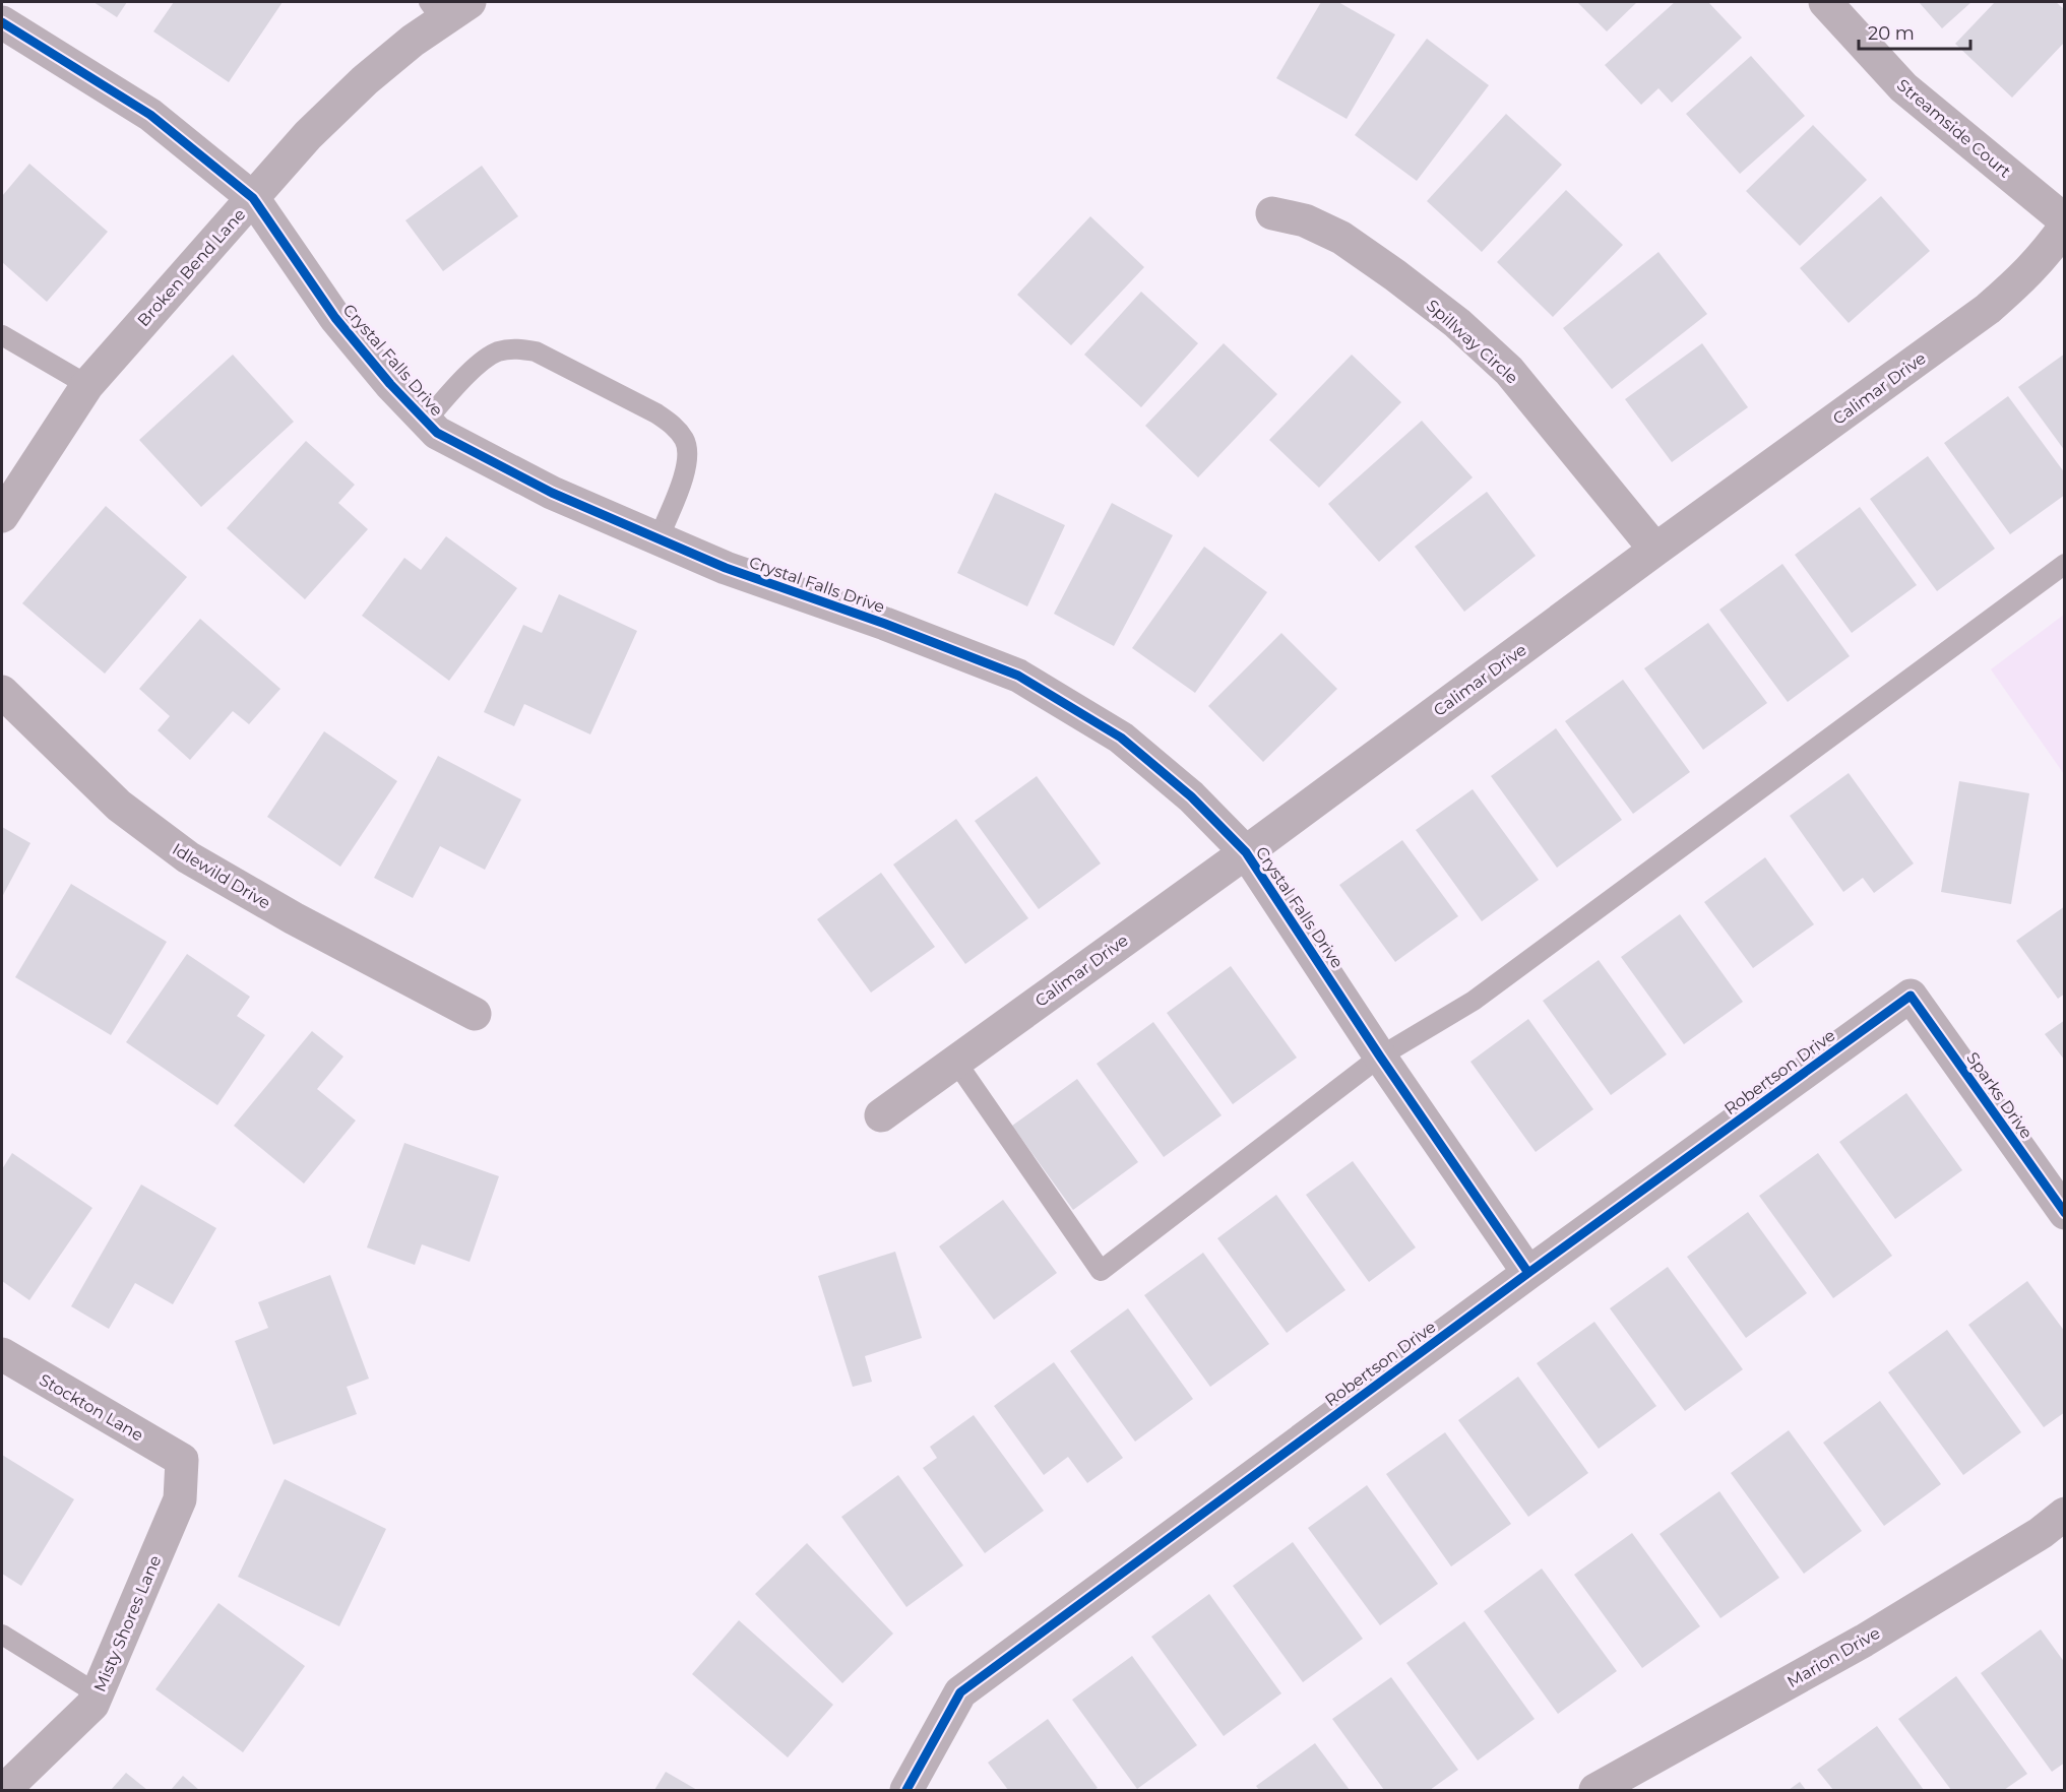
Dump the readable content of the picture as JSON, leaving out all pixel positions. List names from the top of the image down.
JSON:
{
  "streets": {
    "street": [
      "Streamside Court",
      "Broken Bend Lane",
      "Spillway Circle",
      "Crystal Falls Drive",
      "Calimar Drive",
      "Idlewild Drive",
      "Robertson Drive",
      "Sparks Drive",
      "Stockton Lane",
      "Misty Shores Lane",
      "Marion Drive"
    ]
  },
  "crossings": [
    ["Broken Bend Lane", "Crystal Falls Drive"],
    ["Spillway Circle", "Calimar Drive"],
    ["Crystal Falls Drive", "Calimar Drive"],
    ["Crystal Falls Drive", "Robertson Drive"],
    ["Robertson Drive", "Sparks Drive"],
    ["Stockton Lane", "Misty Shores Lane"]
  ],
  "scale_bar": "20 m"
}
